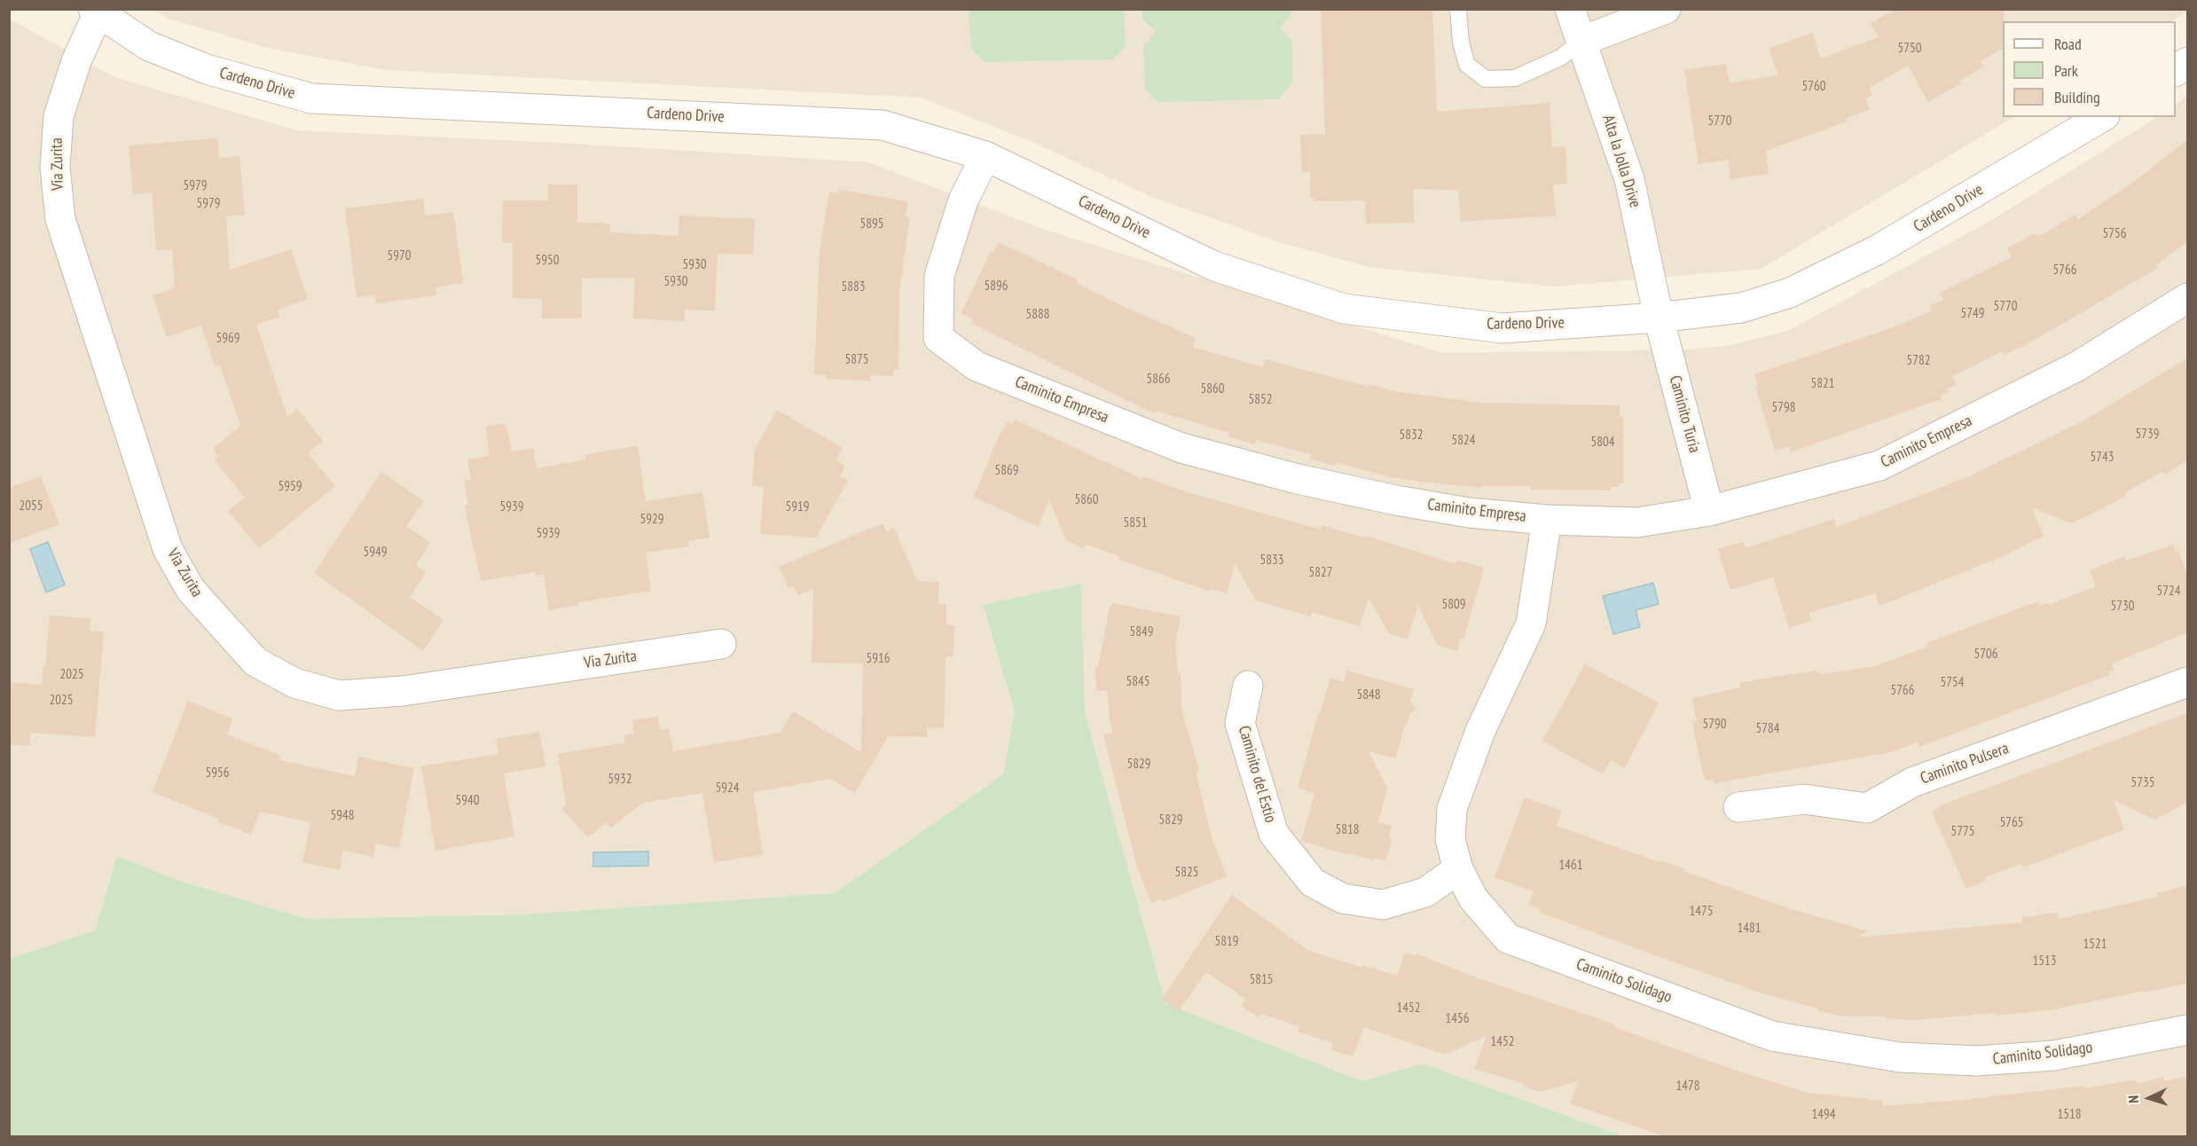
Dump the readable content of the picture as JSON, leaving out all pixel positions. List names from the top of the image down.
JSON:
{
  "streets": {
    "street": [
      "Cardeno Drive",
      "Alta la Jolla Drive",
      "Via Zurita",
      "Caminito Empresa",
      "Caminito Turia",
      "Caminito Pulsera",
      "Caminito del Estio",
      "Caminito Solidago"
    ]
  },
  "crossings": [
    ["Cardeno Drive", "Alta la Jolla Drive"],
    ["Cardeno Drive", "Via Zurita"],
    ["Cardeno Drive", "Caminito Empresa"],
    ["Cardeno Drive", "Caminito Turia"],
    ["Alta la Jolla Drive", "Caminito Turia"],
    ["Caminito Empresa", "Caminito Turia"],
    ["Caminito Empresa", "Caminito Solidago"],
    ["Caminito del Estio", "Caminito Solidago"]
  ],
  "house_numbers": [
    "5750",
    "5760",
    "5770",
    "5979",
    "5979",
    "5895",
    "5756",
    "5970",
    "5950",
    "5930",
    "5766",
    "5930",
    "5896",
    "5883",
    "5770",
    "5749",
    "5888",
    "5969",
    "5875",
    "5782",
    "5866",
    "5821",
    "5860",
    "5852",
    "5798",
    "5739",
    "5832",
    "5824",
    "5804",
    "5743",
    "5869",
    "5959",
    "5860",
    "2055",
    "5939",
    "5919",
    "5929",
    "5851",
    "5939",
    "5949",
    "5833",
    "5827",
    "5724",
    "5809",
    "5730",
    "5849",
    "5706",
    "5916",
    "2025",
    "5845",
    "5754",
    "5766",
    "5848",
    "2025",
    "5790",
    "5784",
    "5829",
    "5956",
    "5932",
    "5735",
    "5924",
    "5940",
    "5948",
    "5829",
    "5765",
    "5818",
    "5775",
    "1461",
    "5825",
    "1475",
    "1481",
    "5819",
    "1521",
    "1513",
    "5815",
    "1452",
    "1456",
    "1452",
    "1478",
    "1494",
    "1518"
  ],
  "legend": ["Road", "Park", "Building"],
  "north": "left"
}
